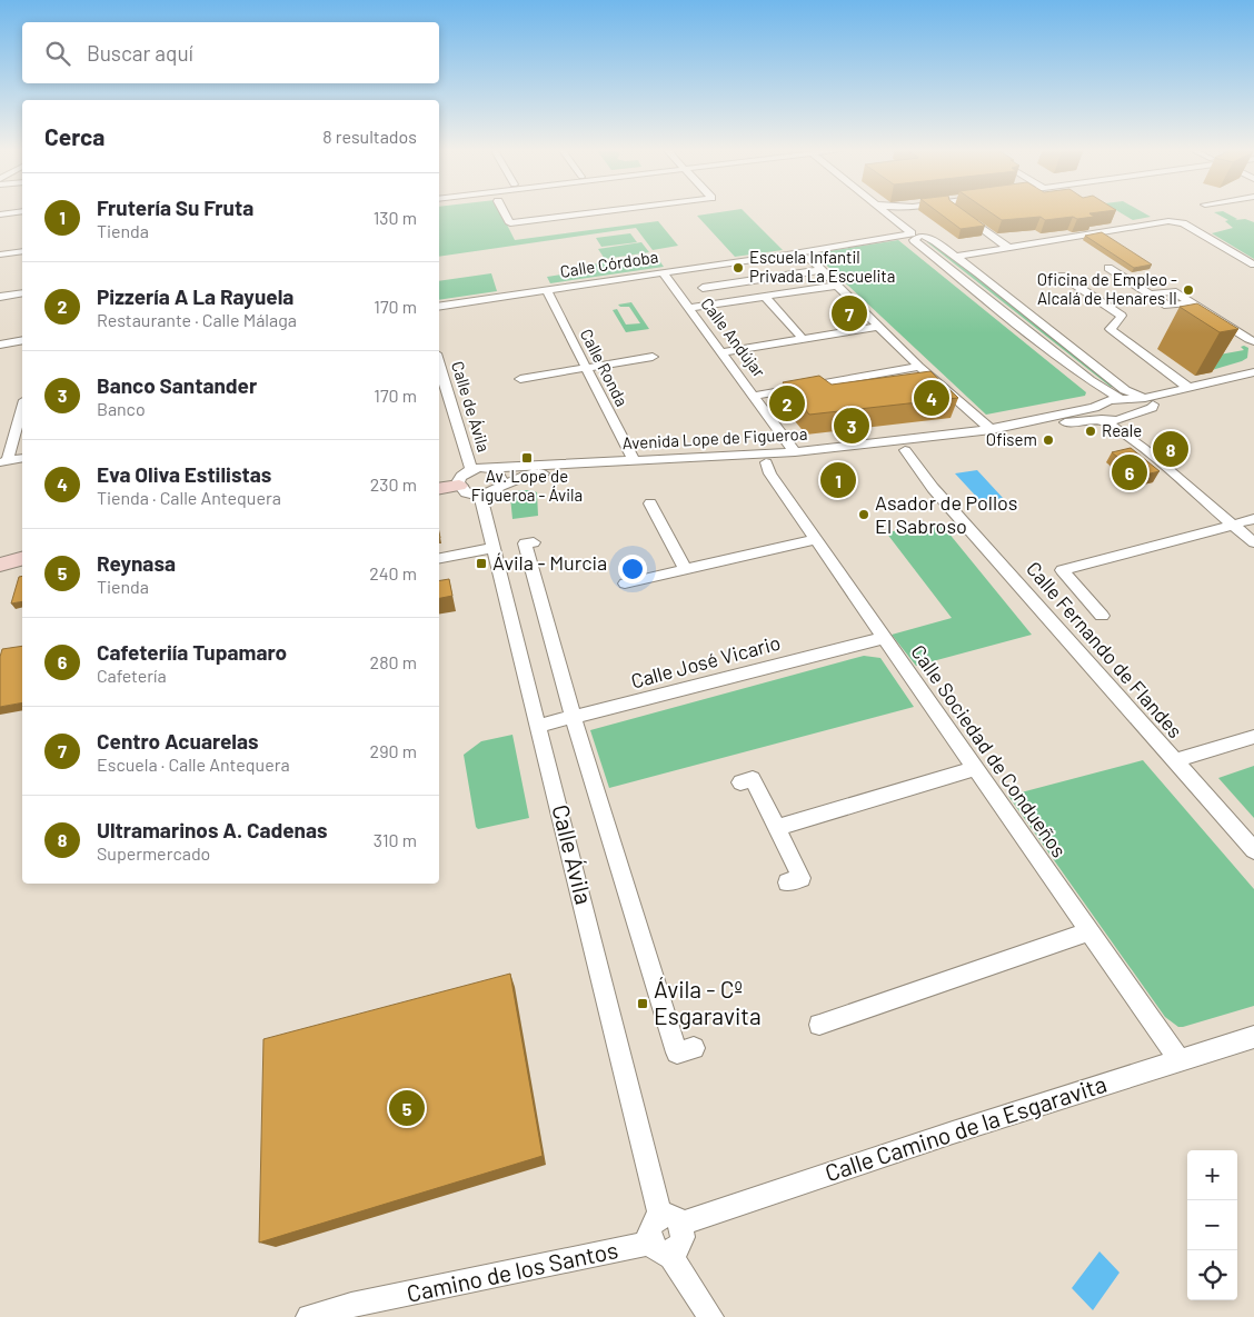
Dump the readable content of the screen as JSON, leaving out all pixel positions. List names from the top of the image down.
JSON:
{
  "streets": {
    "street": [
      "Calle Córdoba",
      "Calle Andújar",
      "Calle Ronda",
      "Calle de Ávila",
      "Avenida Lope de Figueroa",
      "Calle Fernando de Flandes",
      "Calle José Vicario",
      "Calle Sociedad de Condueños",
      "Calle Ávila",
      "Calle Camino de la Esgaravita",
      "Camino de los Santos"
    ]
  },
  "crossings": [
    ["Calle Córdoba", "Calle Andújar"],
    ["Calle Córdoba", "Calle Ronda"],
    ["Calle Andújar", "Avenida Lope de Figueroa"],
    ["Calle Ronda", "Avenida Lope de Figueroa"],
    ["Calle de Ávila", "Avenida Lope de Figueroa"],
    ["Calle de Ávila", "Calle Ávila"],
    ["Avenida Lope de Figueroa", "Calle Fernando de Flandes"],
    ["Avenida Lope de Figueroa", "Calle Sociedad de Condueños"],
    ["Avenida Lope de Figueroa", "Calle Ávila"],
    ["Calle José Vicario", "Calle Sociedad de Condueños"],
    ["Calle José Vicario", "Calle Ávila"],
    ["Calle Sociedad de Condueños", "Calle Camino de la Esgaravita"],
    ["Calle Ávila", "Calle Camino de la Esgaravita"]
  ],
  "places": {
    "other": [
      "Escuela Infantil Privada La Escuelita",
      "Oficina de Empleo - Alcalá de Henares II",
      "Reale",
      "Ofisem",
      "Asador de Pollos El Sabroso"
    ],
    "transit": ["Av. Lope de Figueroa - Ávila", "Ávila - Murcia", "Ávila - Cº Esgaravita"]
  },
  "page": {
    "search": "Buscar aquí",
    "heading": ["Cerca", "8 resultados"],
    "list": [
      {
        "mark": "1",
        "name": "Frutería Su Fruta",
        "note": "Tienda",
        "value": "130 m"
      },
      {
        "mark": "2",
        "name": "Pizzería A La Rayuela",
        "note": "Restaurante · Calle Málaga",
        "value": "170 m"
      },
      {
        "mark": "3",
        "name": "Banco Santander",
        "note": "Banco",
        "value": "170 m"
      },
      {
        "mark": "4",
        "name": "Eva Oliva Estilistas",
        "note": "Tienda · Calle Antequera",
        "value": "230 m"
      },
      {
        "mark": "5",
        "name": "Reynasa",
        "note": "Tienda",
        "value": "240 m"
      },
      {
        "mark": "6",
        "name": "Cafeteriía Tupamaro",
        "note": "Cafetería",
        "value": "280 m"
      },
      {
        "mark": "7",
        "name": "Centro Acuarelas",
        "note": "Escuela · Calle Antequera",
        "value": "290 m"
      },
      {
        "mark": "8",
        "name": "Ultramarinos A. Cadenas",
        "note": "Supermercado",
        "value": "310 m"
      }
    ],
    "pins": [
      "7",
      "4",
      "2",
      "3",
      "8",
      "6",
      "1",
      "5"
    ],
    "map_buttons": ["+", "−"]
  }
}
